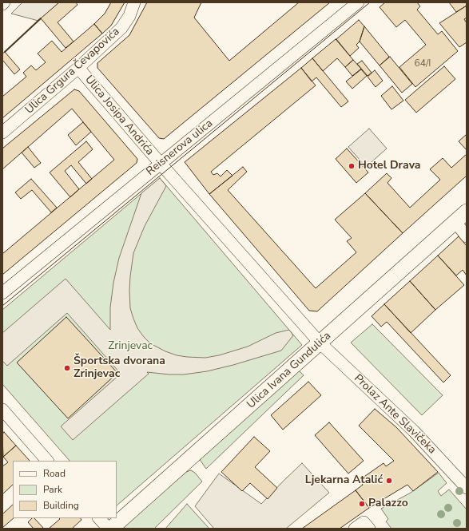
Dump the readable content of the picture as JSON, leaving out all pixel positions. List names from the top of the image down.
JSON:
{
  "streets": {
    "main road": ["Ulica Ivana Gundulića"],
    "street": [
      "Ulica Grgura Čevapovića",
      "Ulica Josipa Andrića",
      "Reisnerova ulica",
      "Prolaz Ante Slavičeka"
    ]
  },
  "crossings": [
    ["Ulica Grgura Čevapovića", "Ulica Josipa Andrića"],
    ["Ulica Josipa Andrića", "Reisnerova ulica"],
    ["Ulica Ivana Gundulića", "Prolaz Ante Slavičeka"]
  ],
  "parks": ["Zrinjevac"],
  "places": [
    "Hotel Drava",
    "Športska dvorana Zrinjevac",
    "Ljekarna Atalić",
    "Palazzo"
  ],
  "house_numbers": ["64/I"],
  "legend": ["Road", "Park", "Building"]
}
